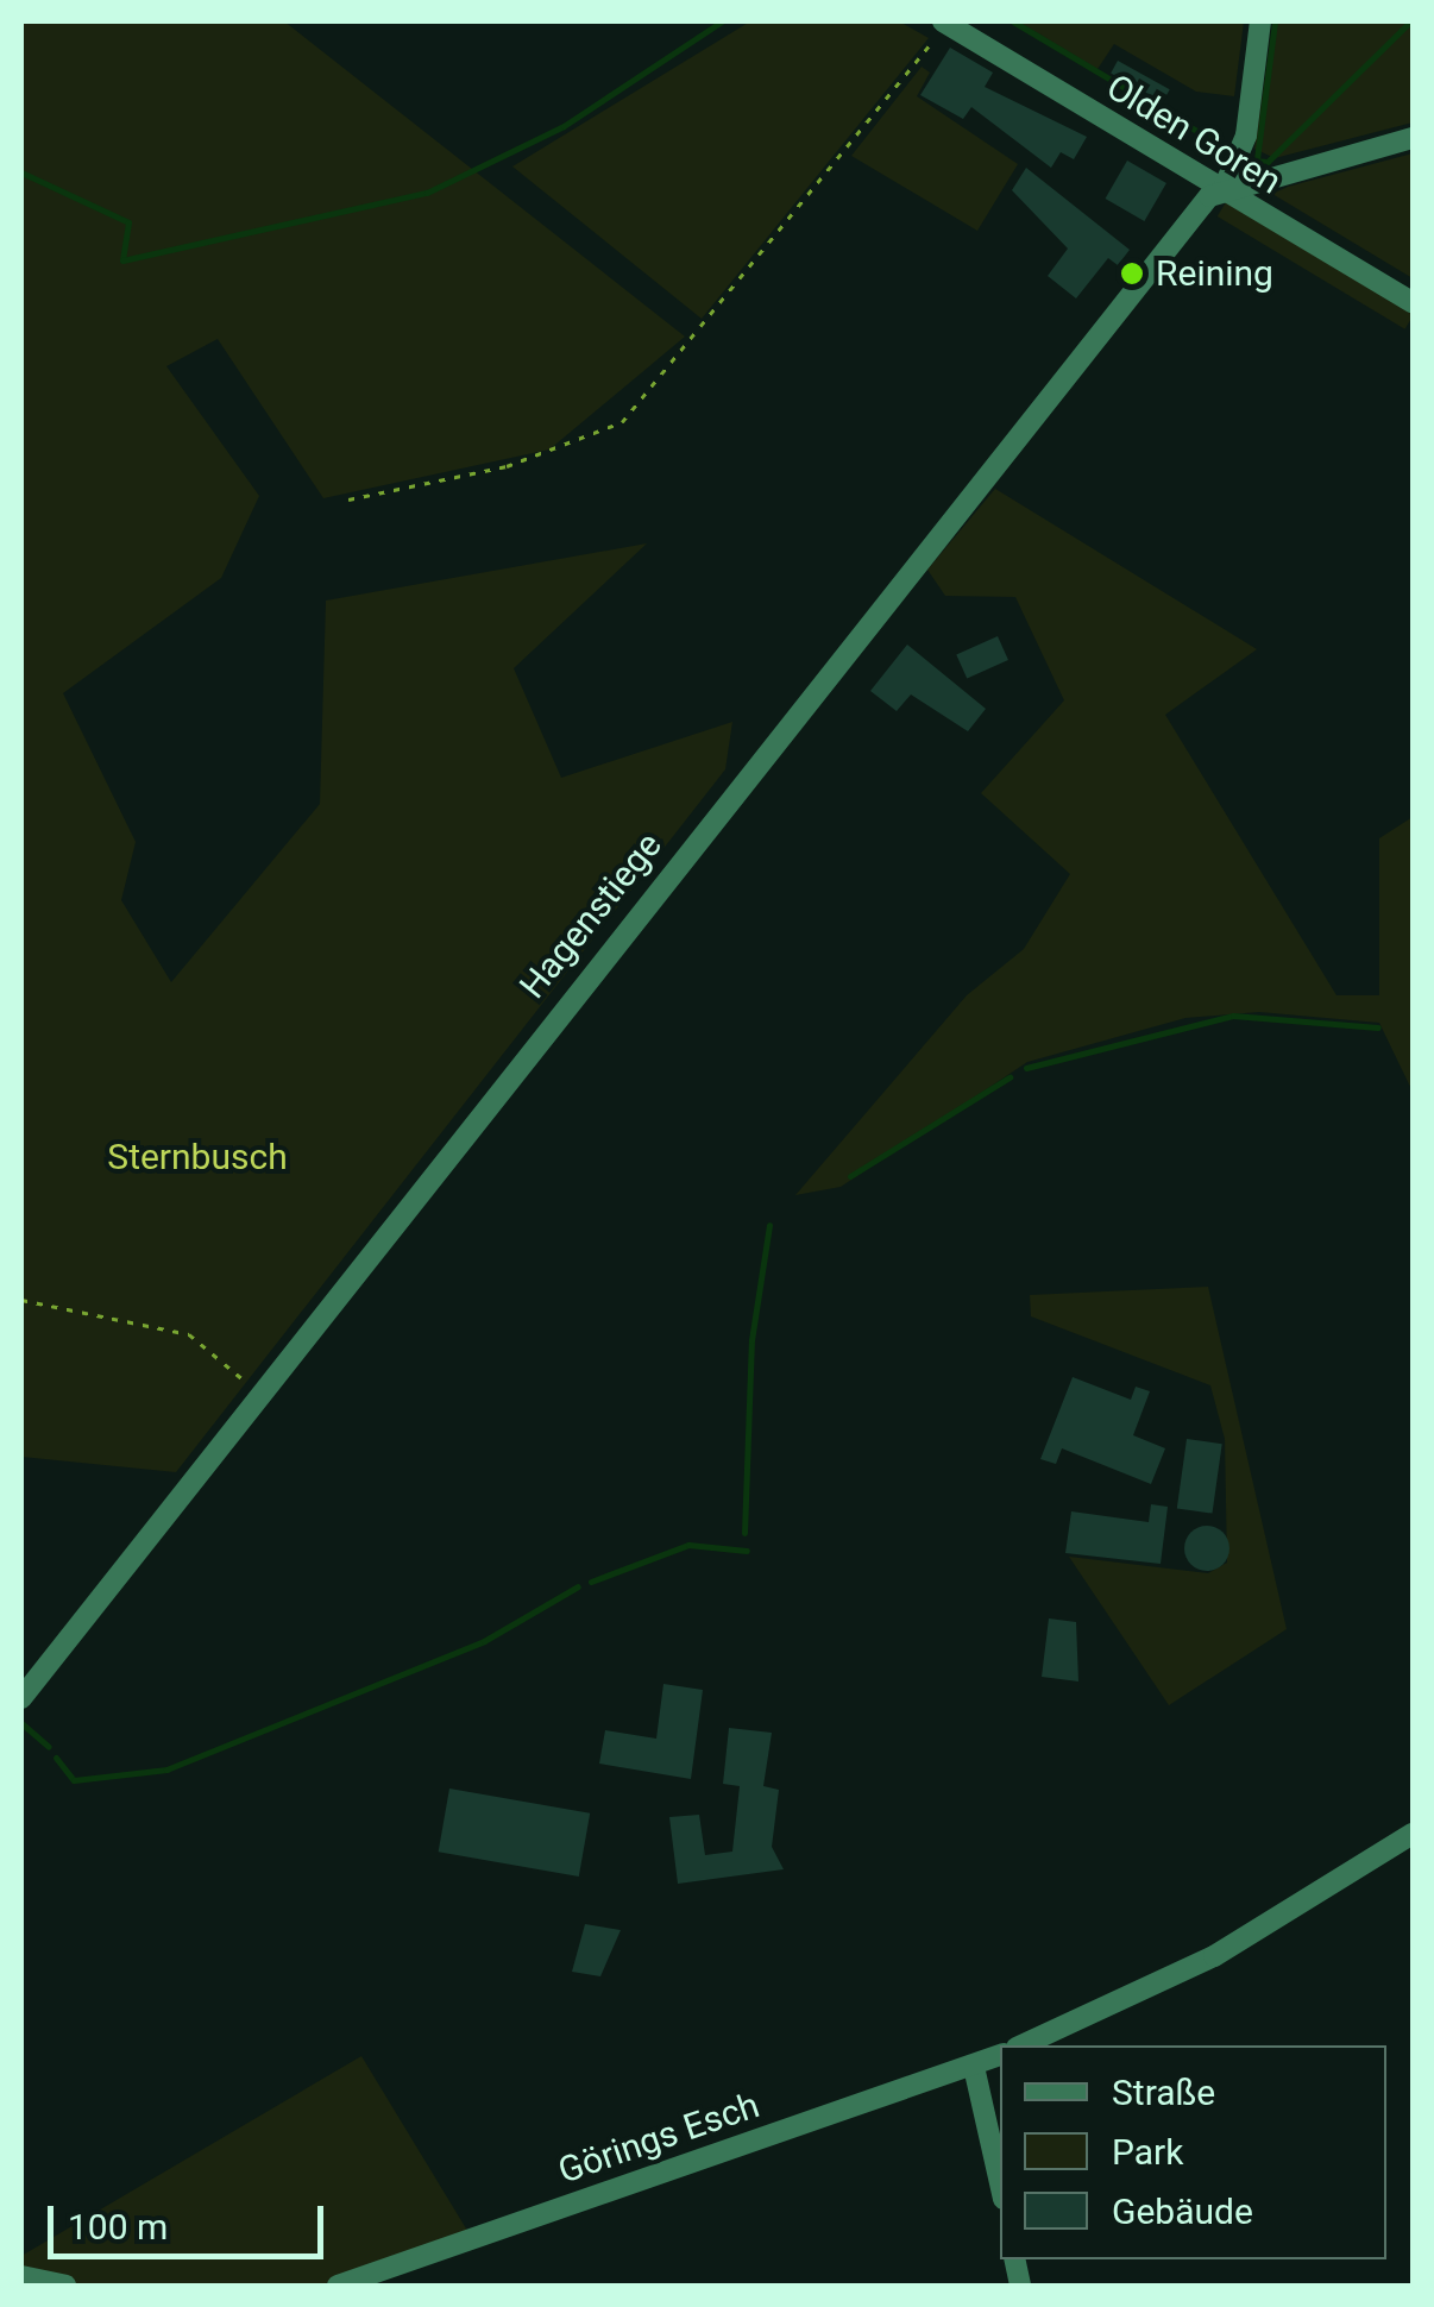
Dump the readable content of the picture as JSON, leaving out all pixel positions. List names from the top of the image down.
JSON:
{
  "streets": {
    "street": ["Olden Goren", "Hagenstiege", "Görings Esch"]
  },
  "crossings": [
    ["Olden Goren", "Hagenstiege"]
  ],
  "parks": ["Sternbusch"],
  "places": ["Reining"],
  "legend": ["Straße", "Park", "Gebäude"],
  "scale_bar": "100 m"
}
